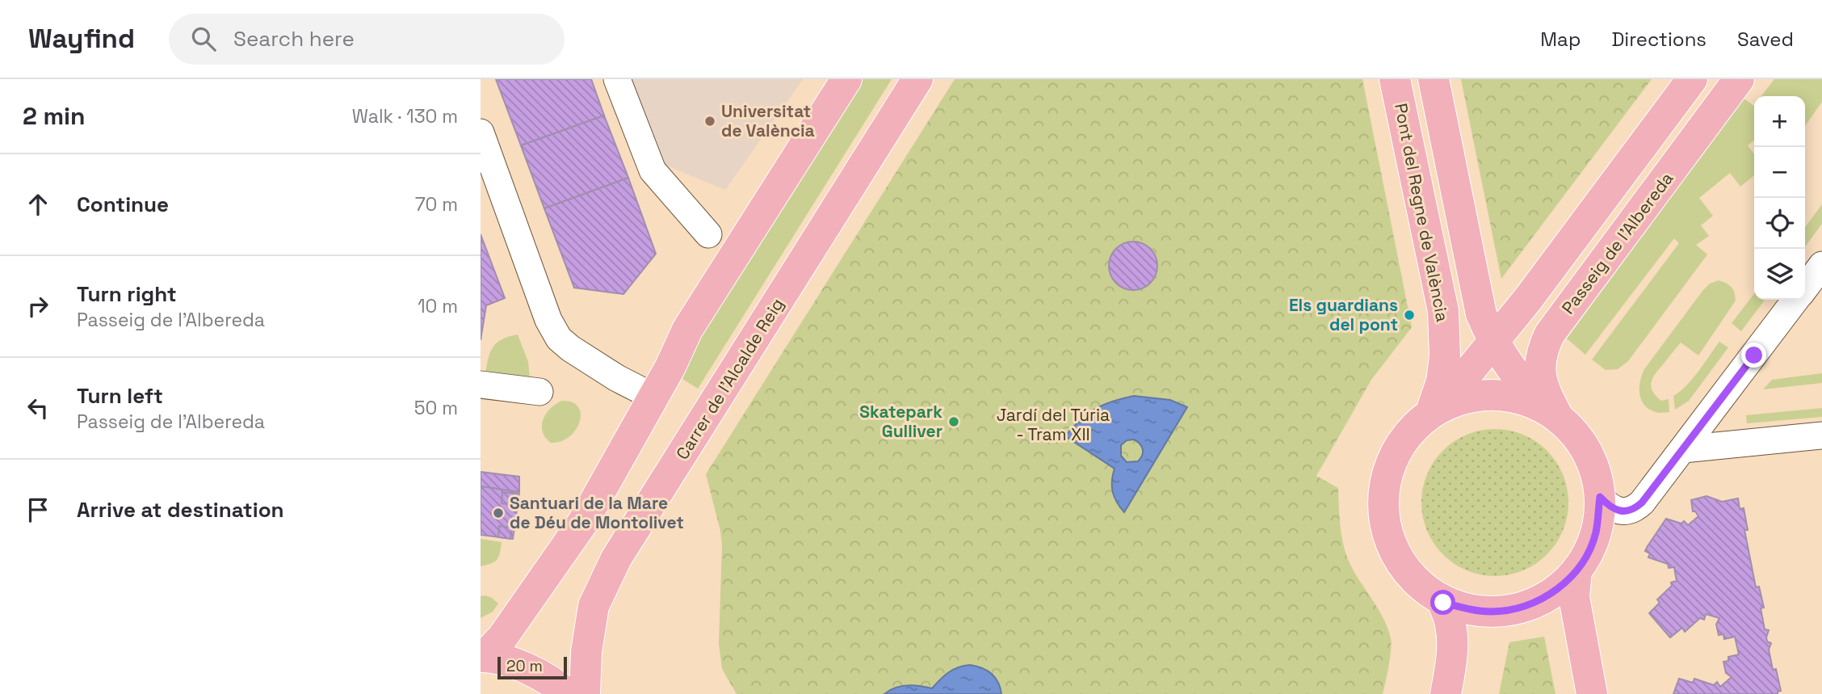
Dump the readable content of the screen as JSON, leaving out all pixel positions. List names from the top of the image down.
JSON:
{
  "streets": {
    "main road": ["Pont del Regne de València", "Passeig de l'Albereda", "Carrer de l'Alcalde Reig"]
  },
  "parks": ["Jardí del Túria - Tram XII"],
  "places": [
    "Universitat de València",
    "Els guardians del pont",
    "Skatepark Gulliver",
    "Santuari de la Mare de Déu de Montolivet"
  ],
  "scale_bar": "20 m",
  "page": {
    "header": "Wayfind",
    "search": "Search here",
    "nav": ["Map", "Directions", "Saved"],
    "heading": ["2 min", "Walk · 130 m"],
    "map_buttons": ["+", "−"],
    "list": [
      ["Continue", "70 m"],
      ["Turn right", "Passeig de l'Albereda", "10 m"],
      ["Turn left", "Passeig de l'Albereda", "50 m"],
      "Arrive at destination"
    ],
    "scale": "20 m"
  }
}
